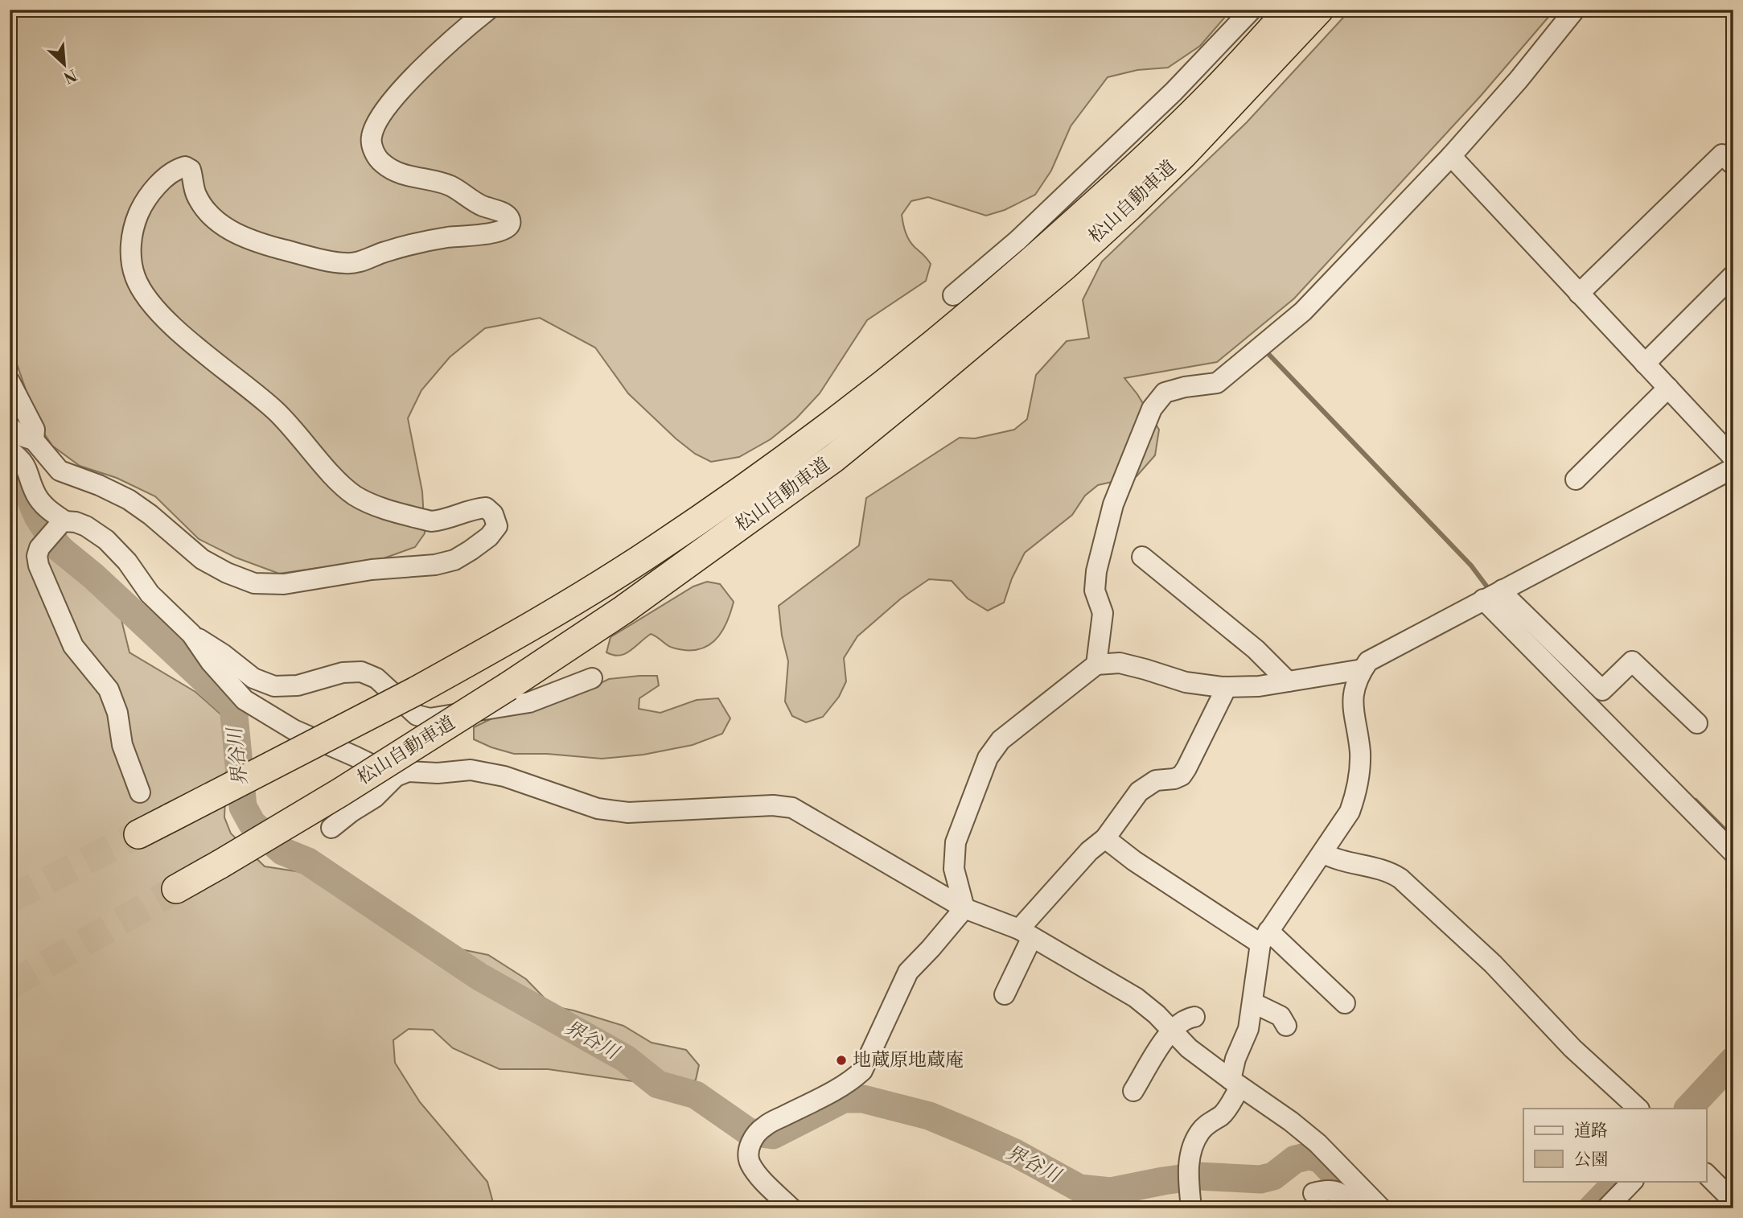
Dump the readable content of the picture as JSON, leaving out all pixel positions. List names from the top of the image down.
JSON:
{
  "streets": {
    "highway": ["松山自動車道"]
  },
  "water": ["界谷川"],
  "places": ["地蔵原地蔵庵"],
  "legend": ["道路", "公園"],
  "north": "bottom right"
}
